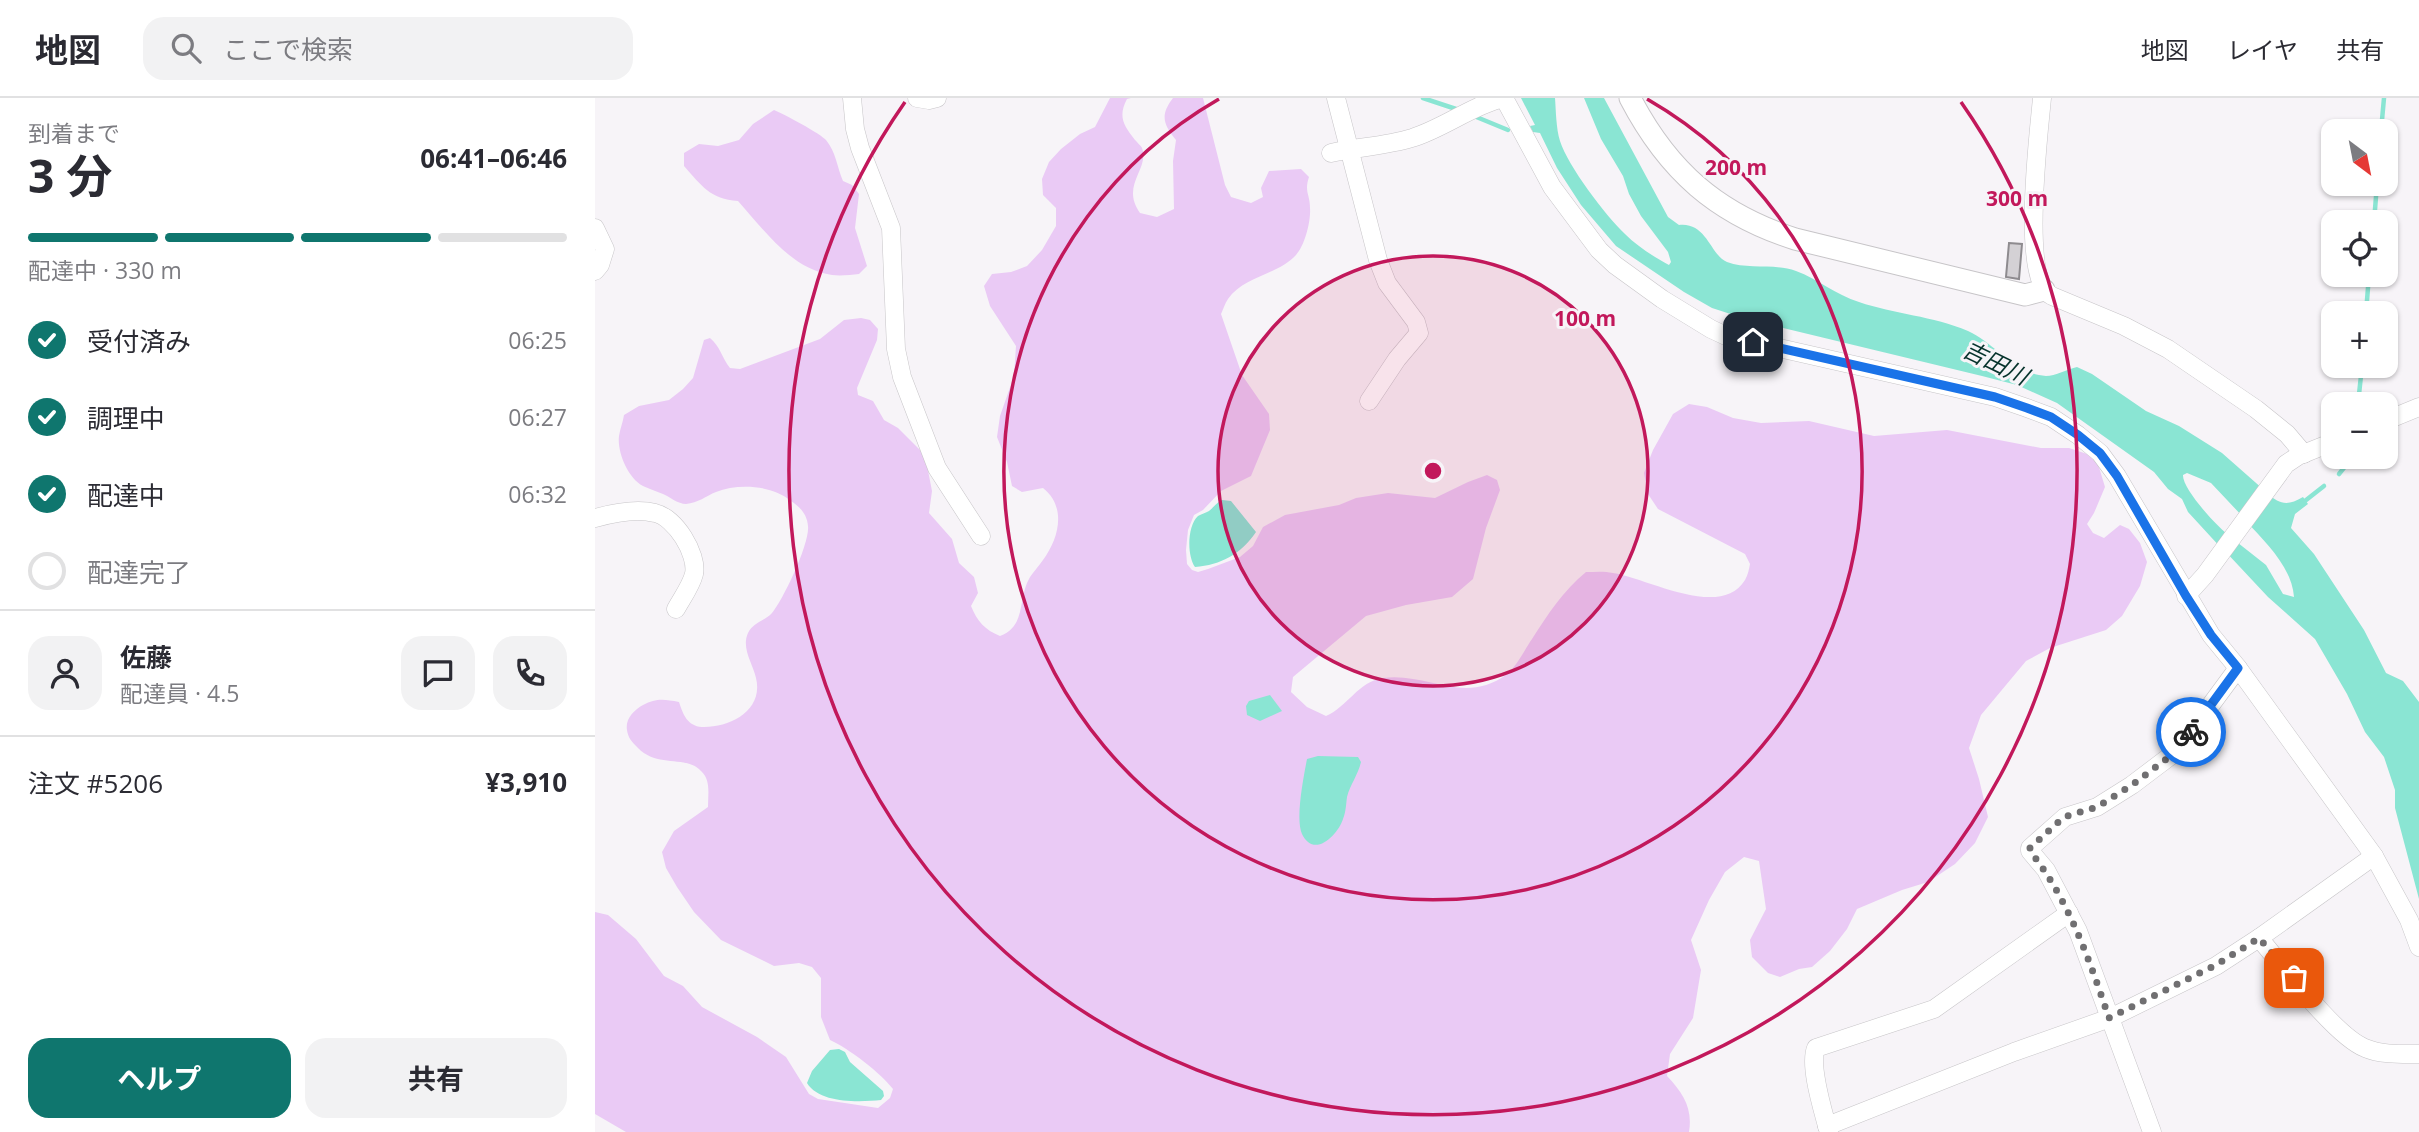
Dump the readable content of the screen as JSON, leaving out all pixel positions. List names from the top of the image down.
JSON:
{
  "water": ["吉田川"],
  "north": "bottom right",
  "page": {
    "header": "地図",
    "search": "ここで検索",
    "nav": ["地図", "レイヤ", "共有"],
    "heading": ["3 分", "到着まで", "06:41–06:46"],
    "panel": [
      "佐藤",
      "配達員 · 4.5",
      "注文 #5206",
      "¥3,910"
    ],
    "map_buttons": ["+", "−"],
    "bar": "配達中 · 330 m",
    "list": [
      ["受付済み", "06:25"],
      ["調理中", "06:27"],
      ["配達中", "06:32"],
      "配達完了"
    ],
    "buttons": ["ヘルプ", "共有"]
  },
  "rings": ["200 m", "300 m", "100 m"]
}
